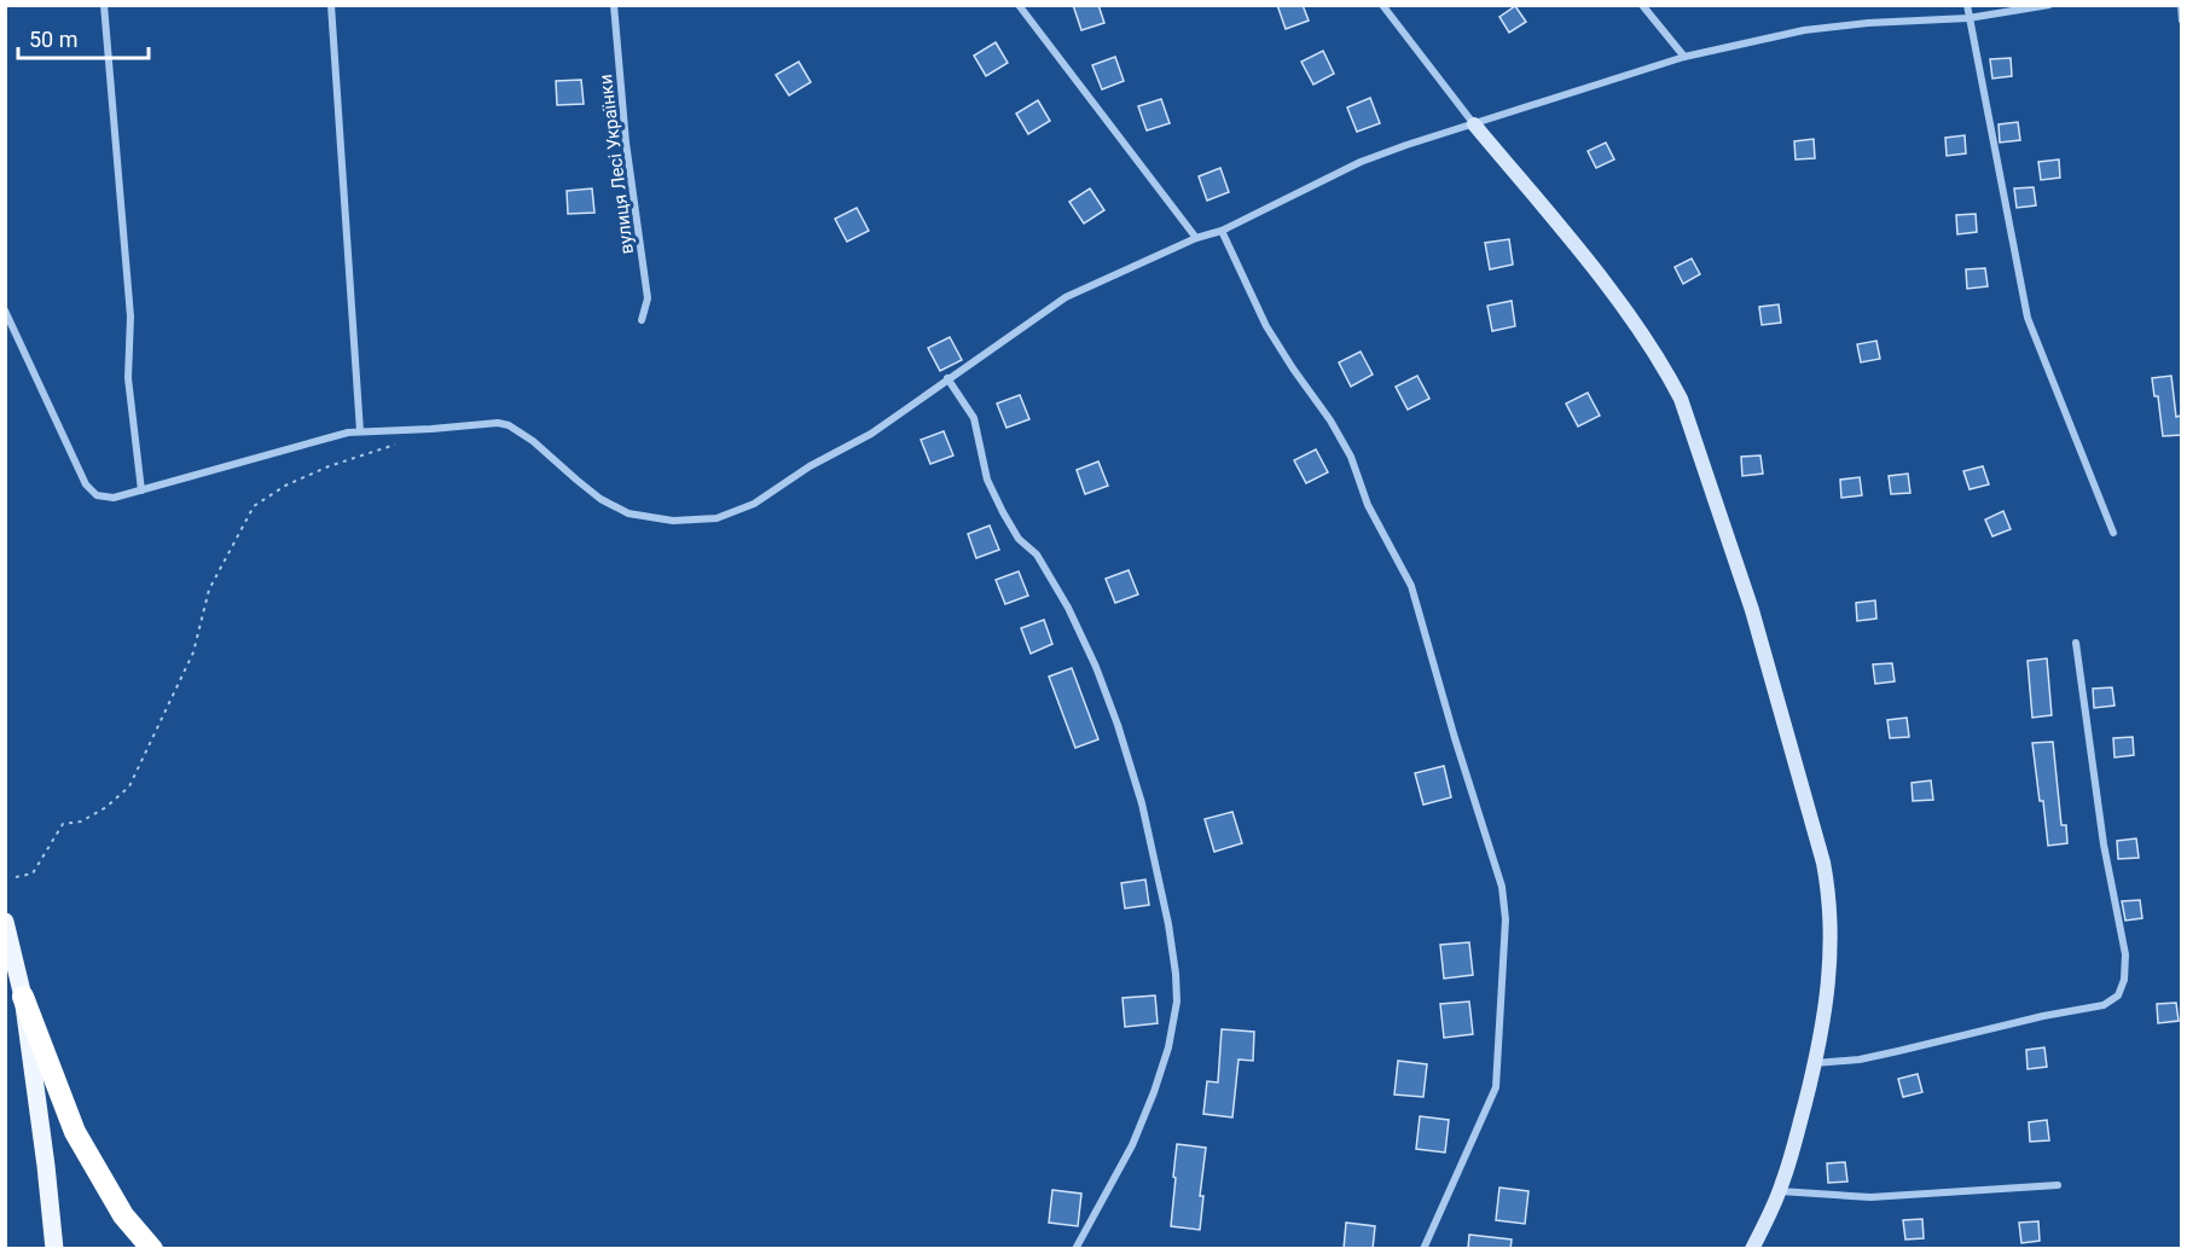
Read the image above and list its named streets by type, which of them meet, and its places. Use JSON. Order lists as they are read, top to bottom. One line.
{"streets":{"street":["вулиця Лесі Українки"]},"scale_bar":"50 m"}
